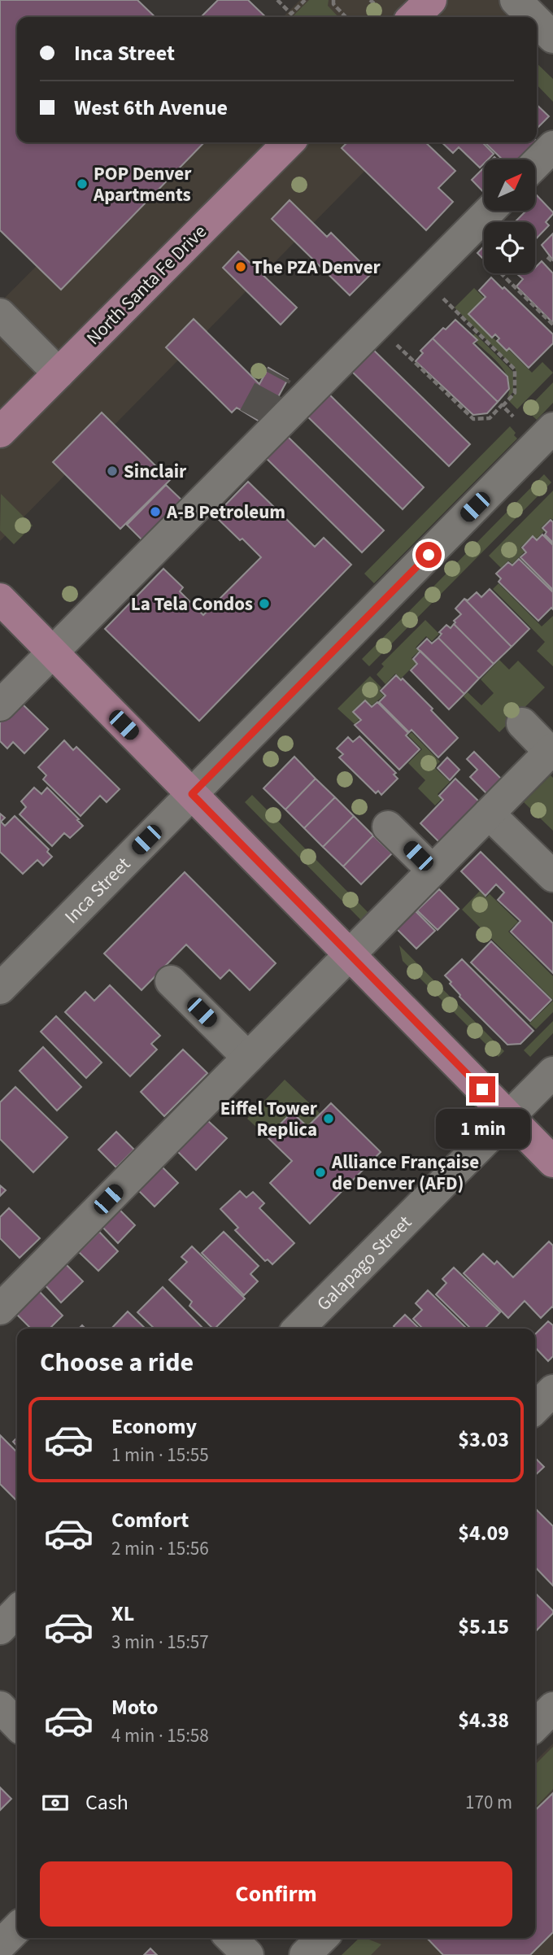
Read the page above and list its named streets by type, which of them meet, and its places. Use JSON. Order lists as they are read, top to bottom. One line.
{"streets":{"main road":["North Santa Fe Drive"],"street":["Inca Street","Galapago Street"]},"places":["POP Denver Apartments","The PZA Denver","Sinclair","A-B Petroleum","La Tela Condos","Eiffel Tower Replica","Alliance Française de Denver (AFD)"],"north":"top right","page":{"banner":["Inca Street","West 6th Avenue"],"bubble":"1 min","heading":"Choose a ride","list":[{"name":"Economy","note":"1 min · 15:55","value":"$3.03"},{"name":"Comfort","note":"2 min · 15:56","value":"$4.09"},{"name":"XL","note":"3 min · 15:57","value":"$5.15"},{"name":"Moto","note":"4 min · 15:58","value":"$4.38"}],"pay":["Cash","170 m"],"buttons":"Confirm"}}
